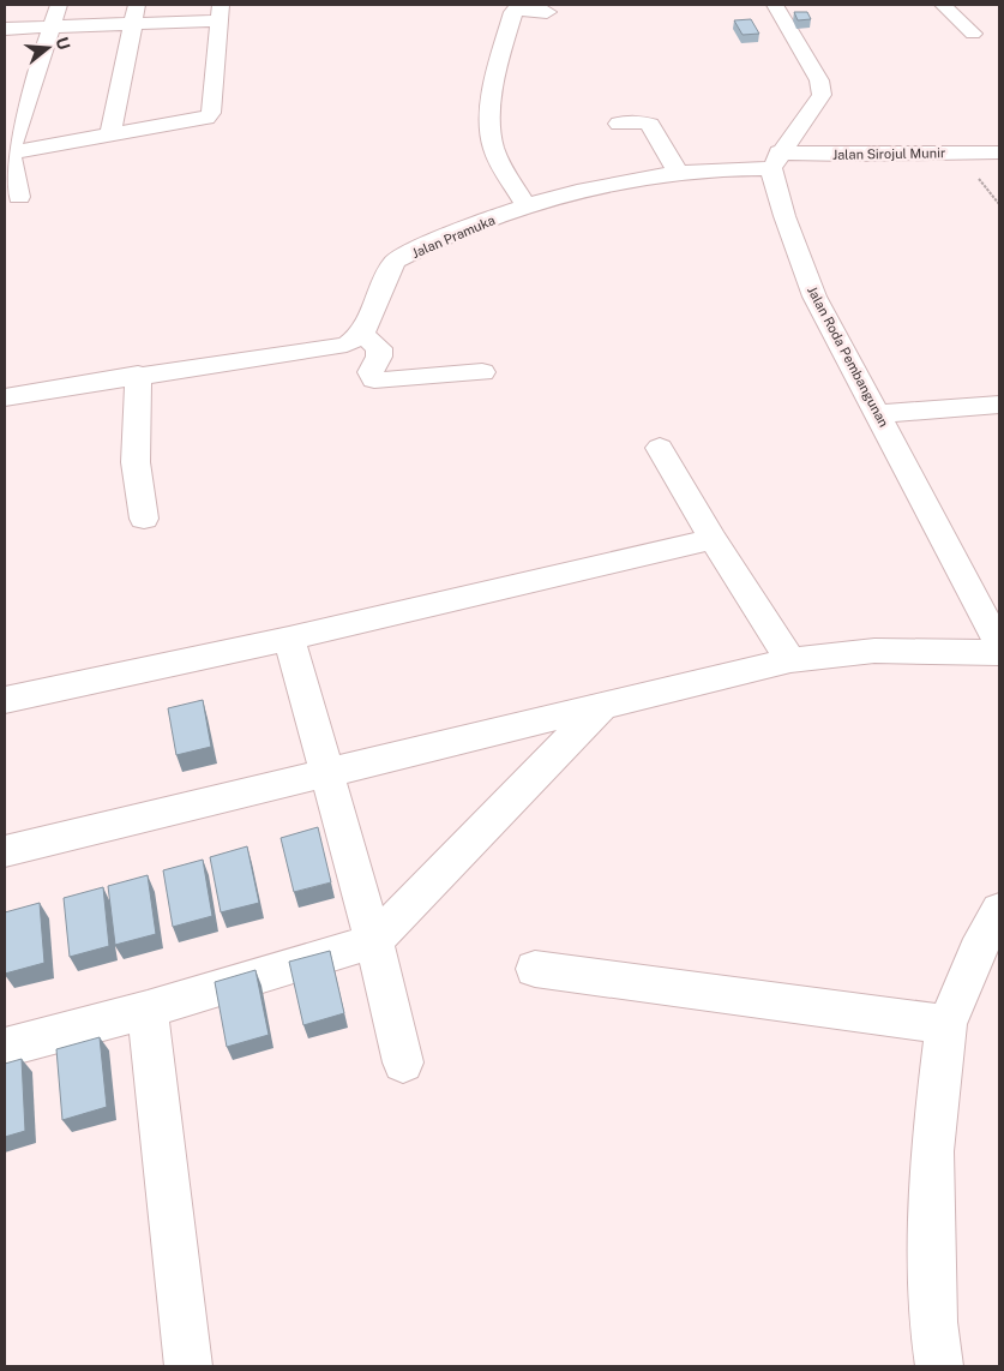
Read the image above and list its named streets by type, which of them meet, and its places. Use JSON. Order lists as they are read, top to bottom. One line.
{"streets":{"street":["Jalan Sirojul Munir","Jalan Pramuka","Jalan Roda Pembangunan"]},"crossings":[["Jalan Sirojul Munir","Jalan Pramuka"],["Jalan Sirojul Munir","Jalan Roda Pembangunan"],["Jalan Pramuka","Jalan Roda Pembangunan"]],"north":"right"}
